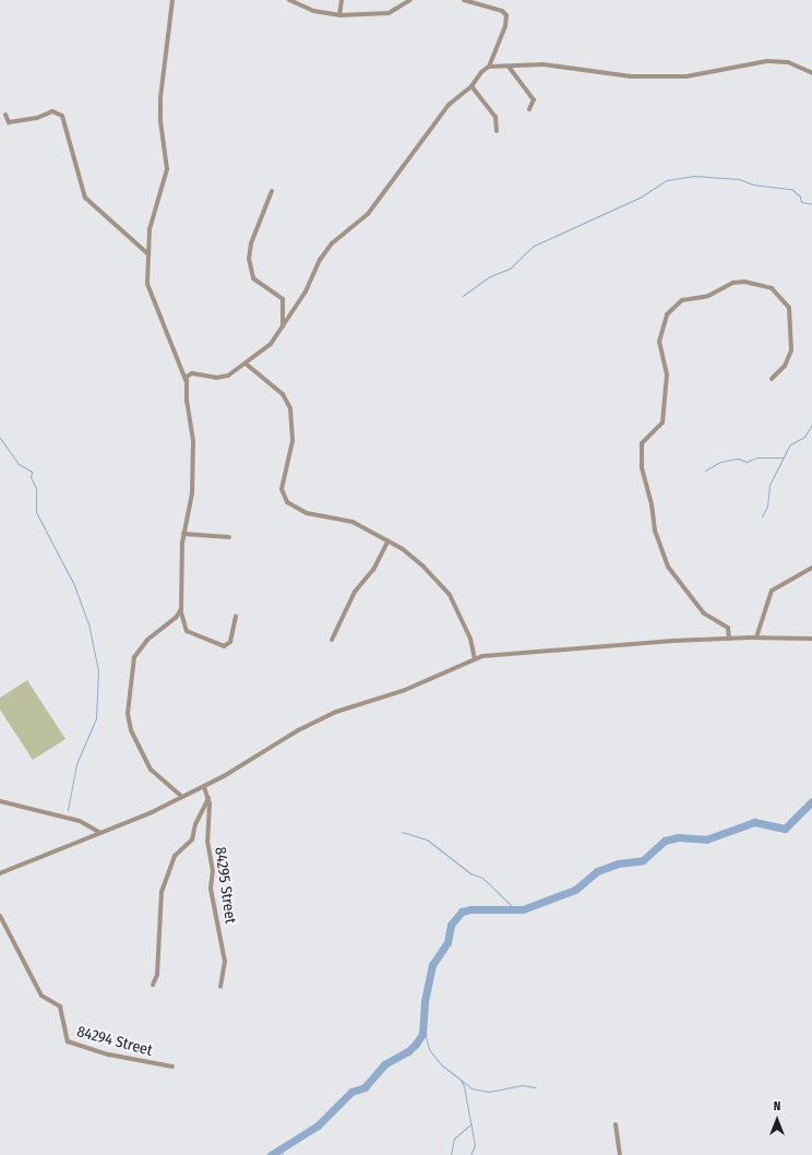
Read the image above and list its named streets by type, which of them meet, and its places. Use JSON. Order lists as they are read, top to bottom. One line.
{"streets":{"street":["84295 Street","84294 Street"]},"north":"top"}
